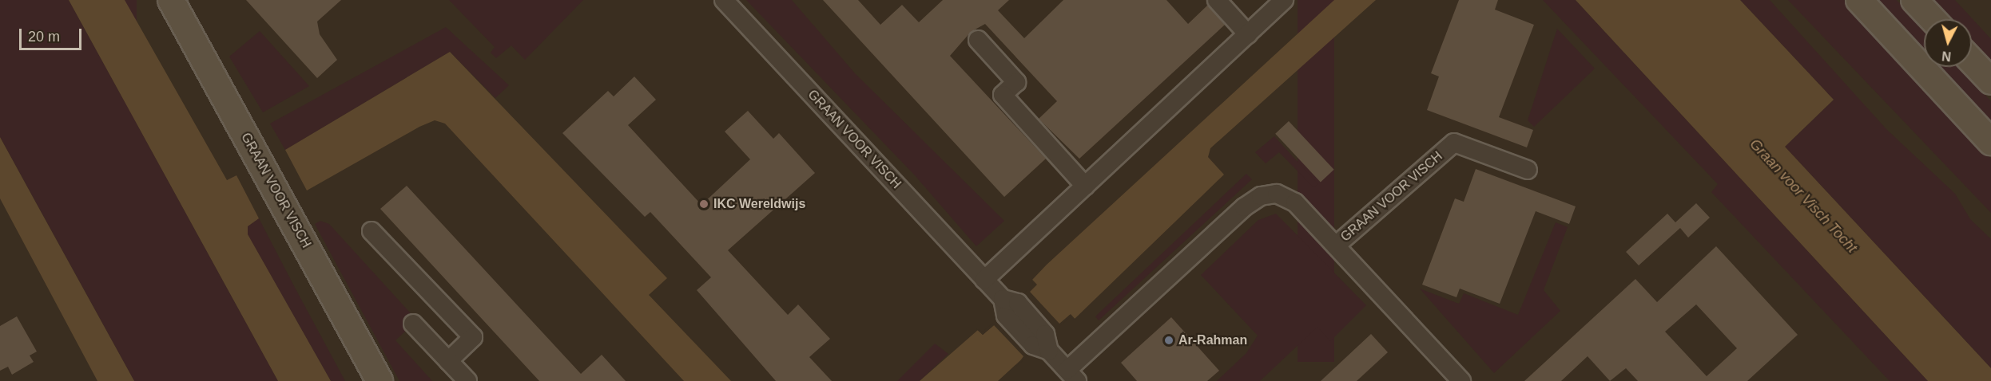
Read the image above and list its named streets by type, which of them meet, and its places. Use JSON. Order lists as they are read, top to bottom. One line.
{"streets":{"street":["GRAAN VOOR VISCH"]},"water":["Graan voor Visch Tocht"],"places":["IKC Wereldwijs","Ar-Rahman"],"scale_bar":"20 m","north":"bottom"}
